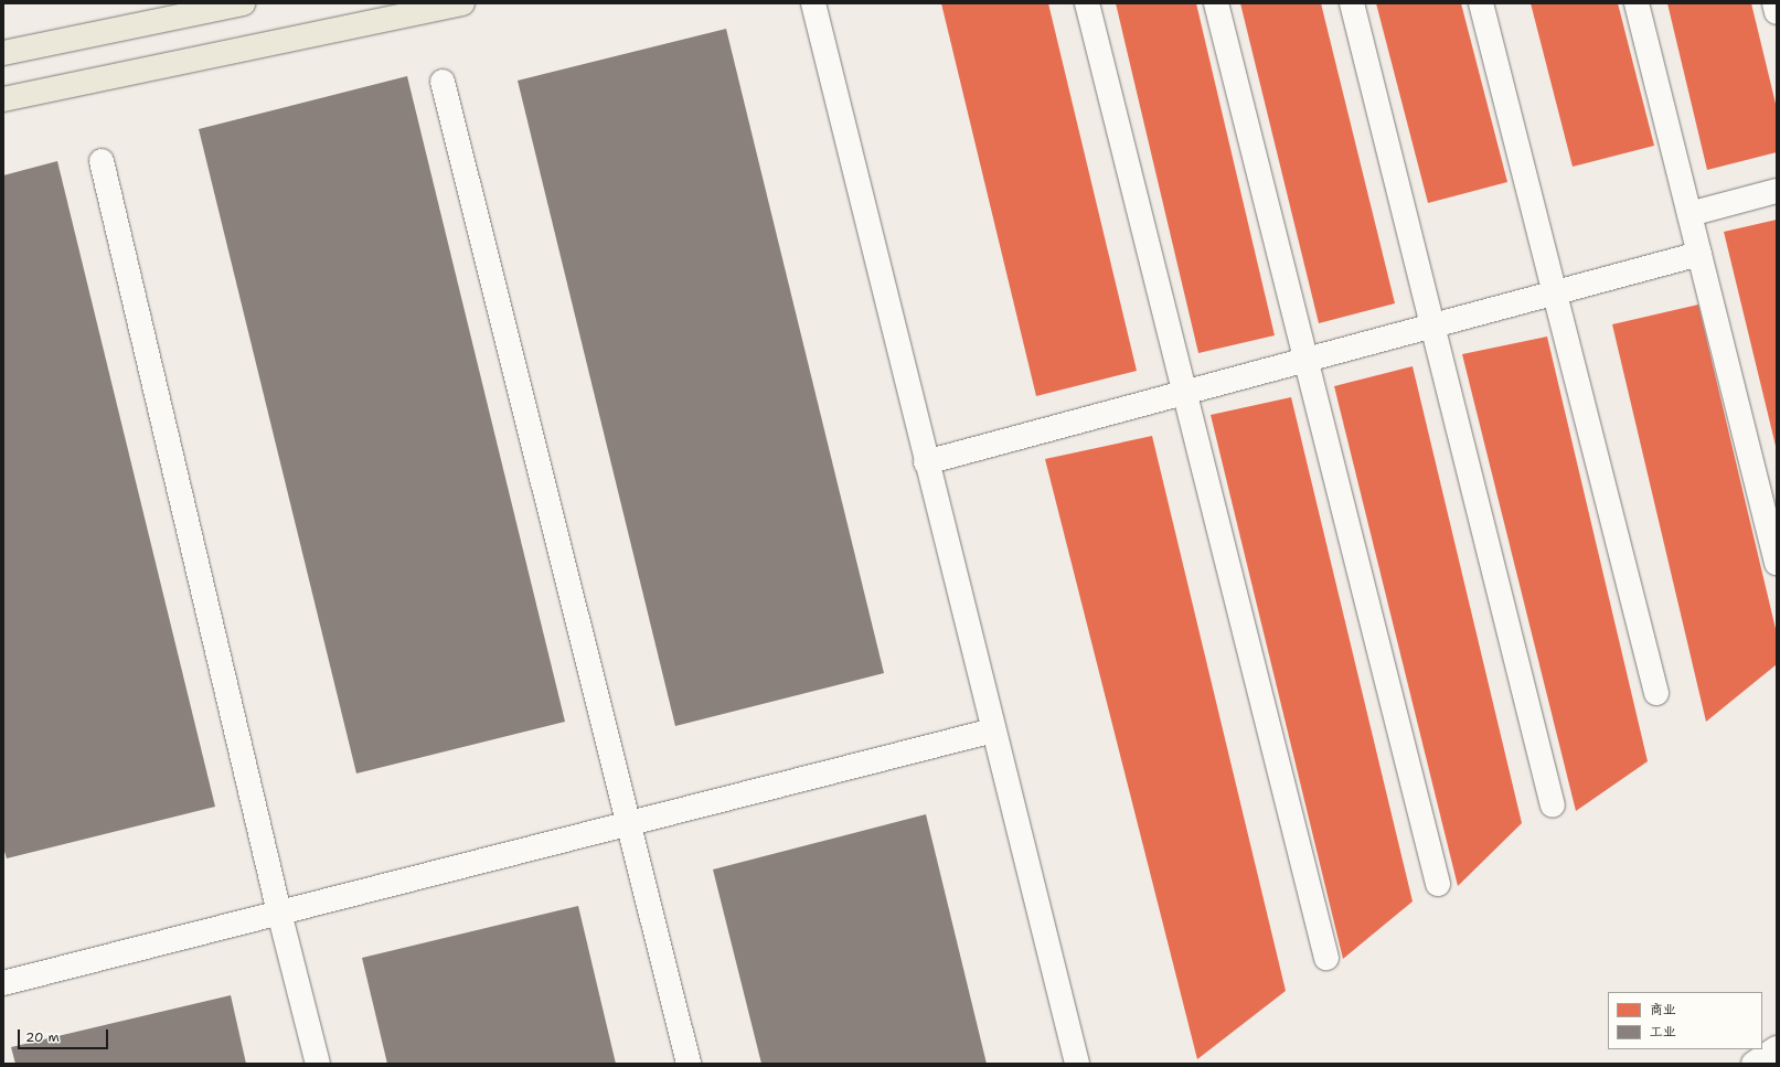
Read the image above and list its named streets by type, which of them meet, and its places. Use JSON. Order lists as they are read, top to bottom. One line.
{"legend":["商业","工业"],"scale_bar":"20 m"}
